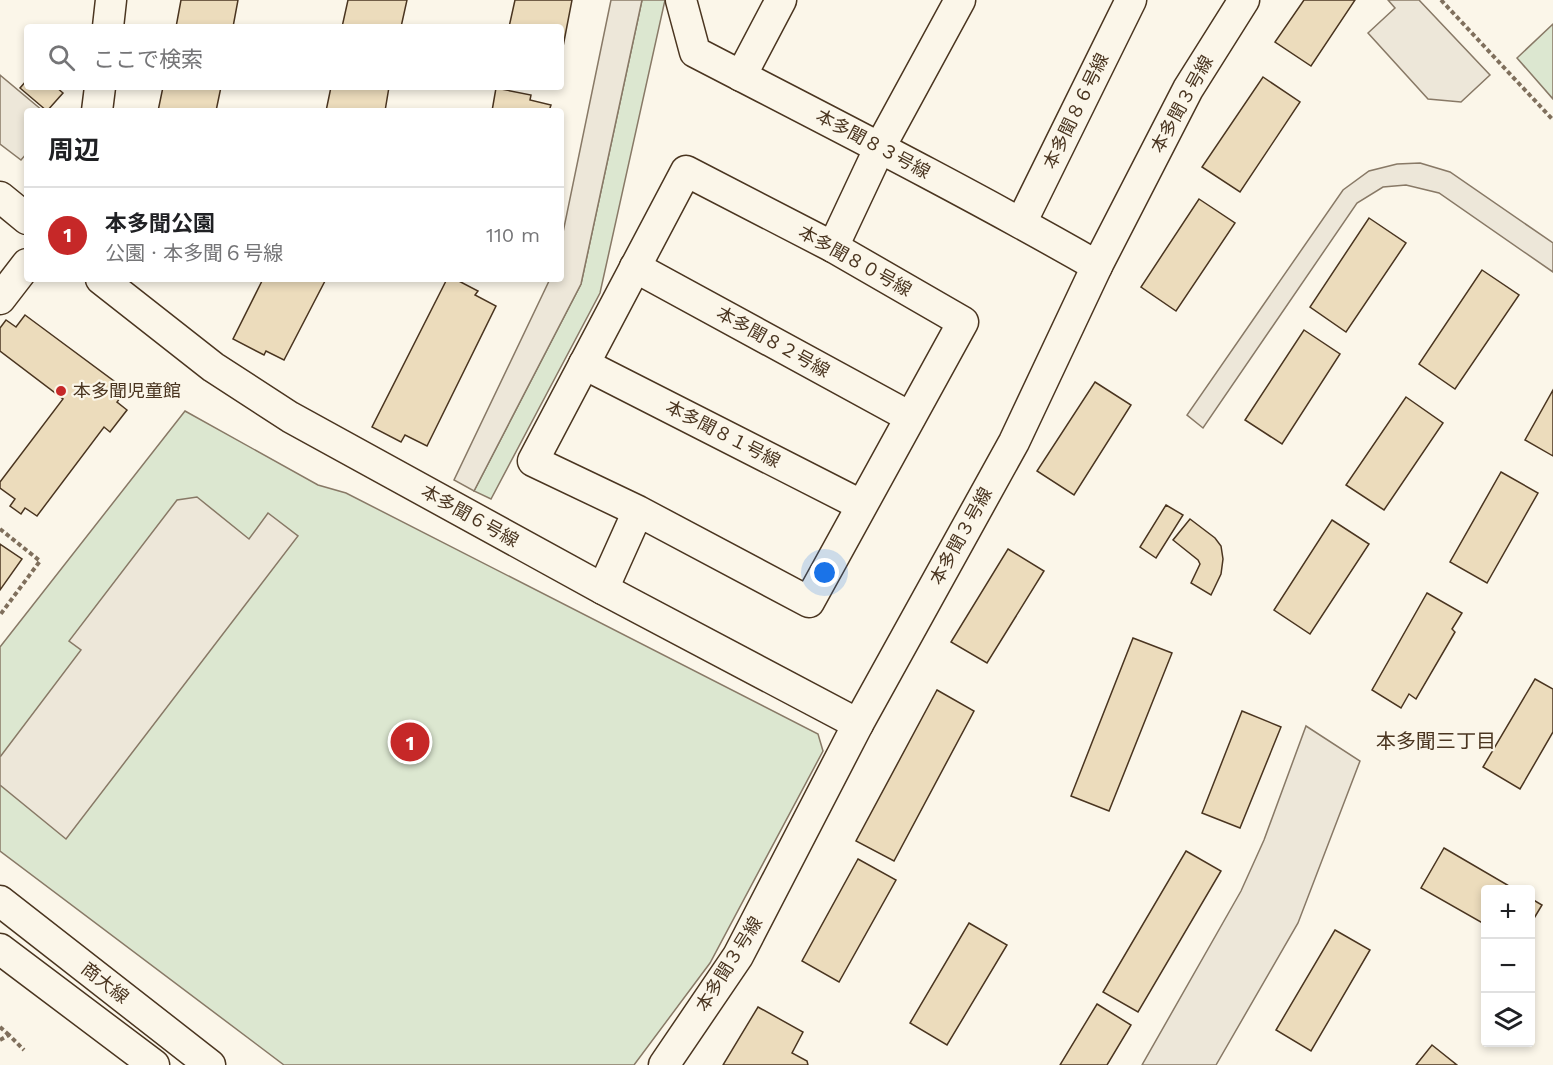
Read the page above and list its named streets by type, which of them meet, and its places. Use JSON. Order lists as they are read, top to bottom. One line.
{"streets":{"street":["本多聞３号線","本多聞８６号線","本多聞８３号線","本多聞８０号線","本多聞８２号線","本多聞８１号線","本多聞６号線","商大線"]},"crossings":[["本多聞３号線","本多聞８３号線"],["本多聞３号線","本多聞６号線"],["本多聞８６号線","本多聞８３号線"],["本多聞８０号線","本多聞８２号線"],["本多聞８０号線","本多聞８１号線"]],"districts":["本多聞三丁目"],"places":["本多聞児童館"],"page":{"search":"ここで検索","heading":"周辺","list":[{"mark":"1","name":"本多聞公園","note":"公園 · 本多聞６号線","value":"110 m"}],"pins":"1","map_buttons":["+","−"]}}
